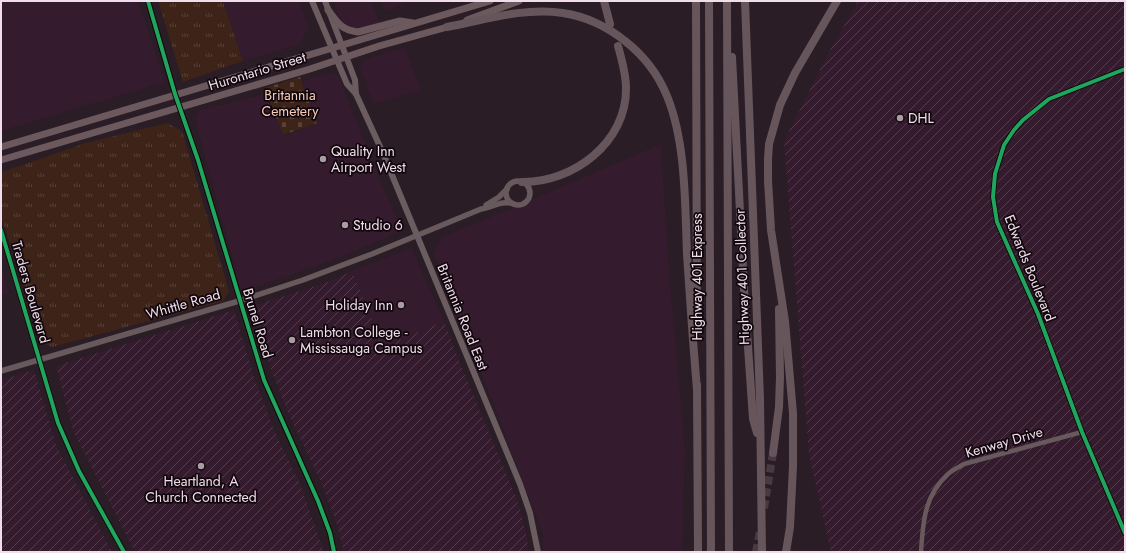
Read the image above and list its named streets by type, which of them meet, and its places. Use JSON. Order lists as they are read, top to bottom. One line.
{"streets":{"highway":["Highway 401 Express","Highway 401 Collector"],"main road":["Hurontario Street","Britannia Road East"],"street":["Edwards Boulevard","Traders Boulevard","Whittle Road","Brunel Road","Kenway Drive"]},"crossings":[["Hurontario Street","Britannia Road East"],["Hurontario Street","Brunel Road"],["Edwards Boulevard","Kenway Drive"],["Traders Boulevard","Whittle Road"],["Whittle Road","Britannia Road East"],["Whittle Road","Brunel Road"]],"parks":["Britannia Cemetery"],"places":["DHL","Quality Inn Airport West","Studio 6","Holiday Inn","Lambton College - Mississauga Campus","Heartland, A Church Connected"]}
